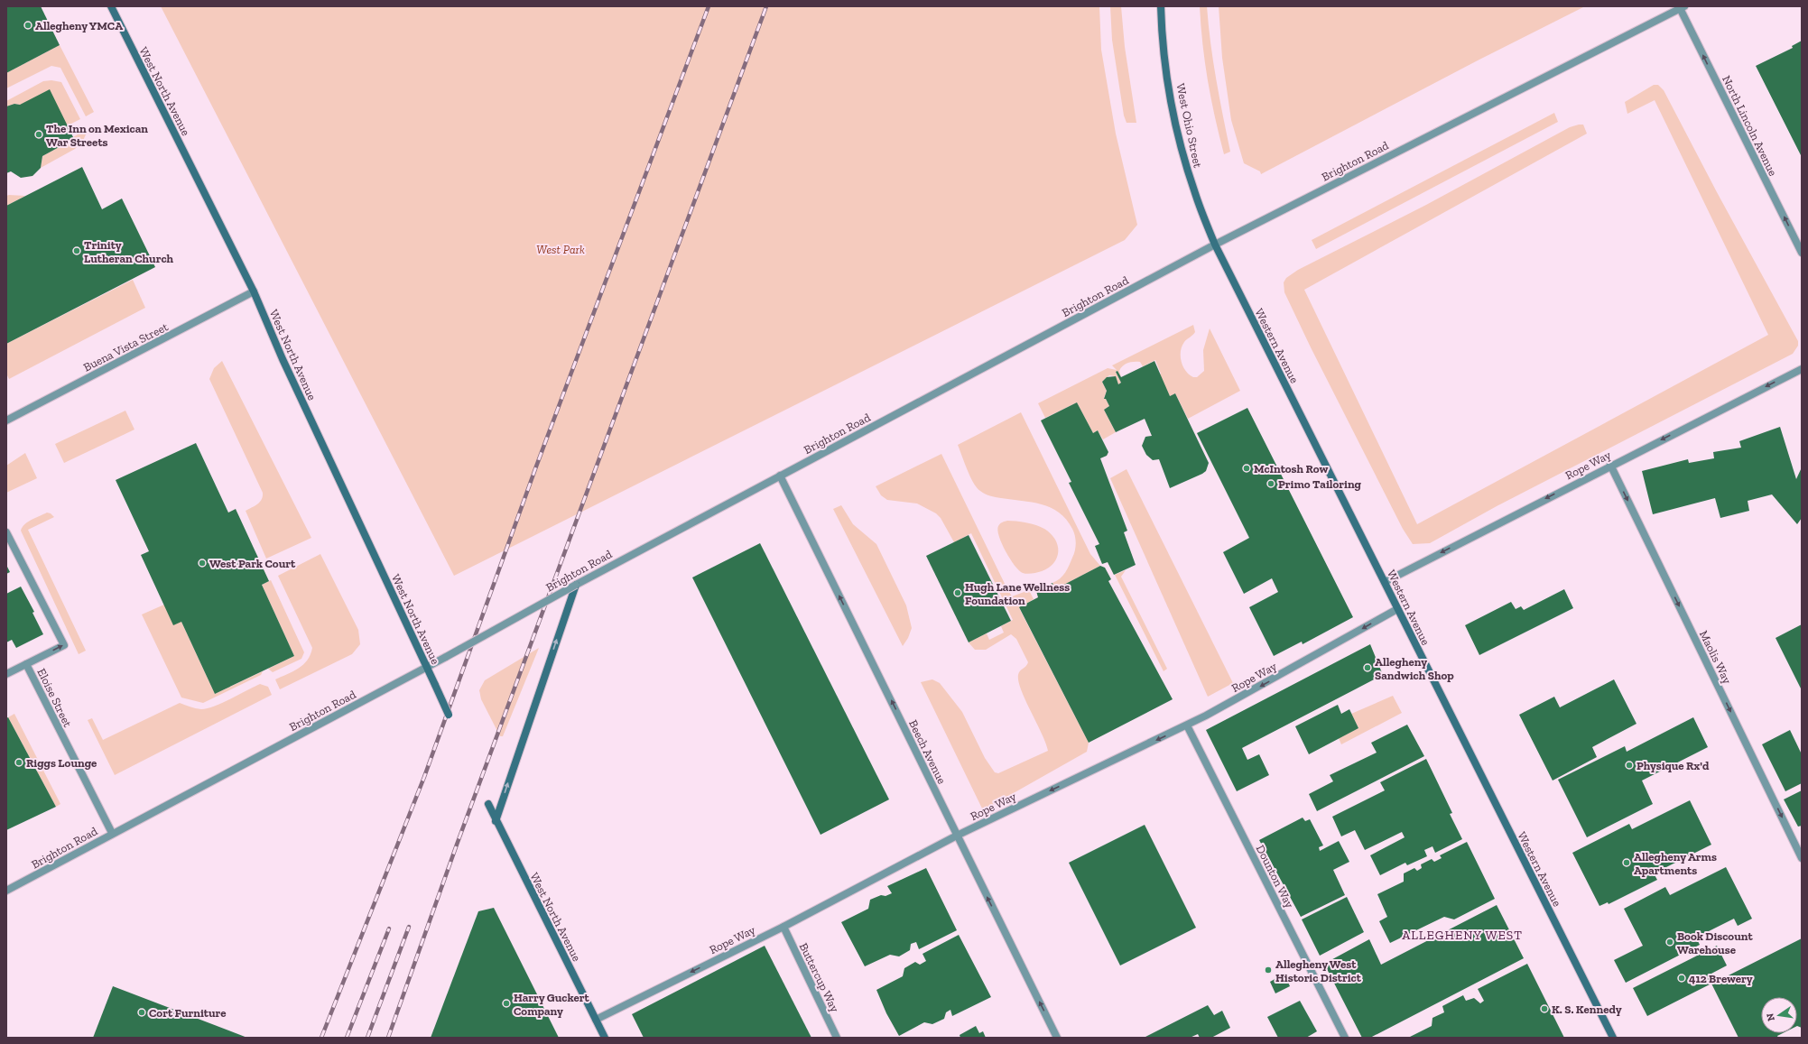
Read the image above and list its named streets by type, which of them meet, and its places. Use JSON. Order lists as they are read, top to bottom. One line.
{"streets":{"main road":["West North Avenue","West Ohio Street","Western Avenue"],"street":["North Lincoln Avenue","Brighton Road","Buena Vista Street","Rope Way","Maolis Way","Eloise Street","Beech Avenue","Dounton Way","Buttercup Way"]},"crossings":[["West North Avenue","Brighton Road"],["West North Avenue","Buena Vista Street"],["West North Avenue","Rope Way"],["West Ohio Street","Brighton Road"],["West Ohio Street","Western Avenue"],["North Lincoln Avenue","Brighton Road"],["Brighton Road","Western Avenue"],["Brighton Road","Eloise Street"],["Brighton Road","Beech Avenue"],["Western Avenue","Rope Way"],["Rope Way","Maolis Way"],["Rope Way","Beech Avenue"],["Rope Way","Dounton Way"],["Rope Way","Buttercup Way"]],"one_way":["North Lincoln Avenue","Rope Way","Maolis Way","Beech Avenue"],"districts":["ALLEGHENY WEST"],"parks":["West Park"],"places":["Allegheny YMCA","The Inn on Mexican War Streets","Trinity Lutheran Church","McIntosh Row","Primo Tailoring","West Park Court","Hugh Lane Wellness Foundation","Allegheny Sandwich Shop","Riggs Lounge","Physique Rx'd","Allegheny Arms Apartments","Book Discount Warehouse","Allegheny West Historic District","412 Brewery","Harry Guckert Company","K. S. Kennedy","Cort Furniture"],"north":"left"}
